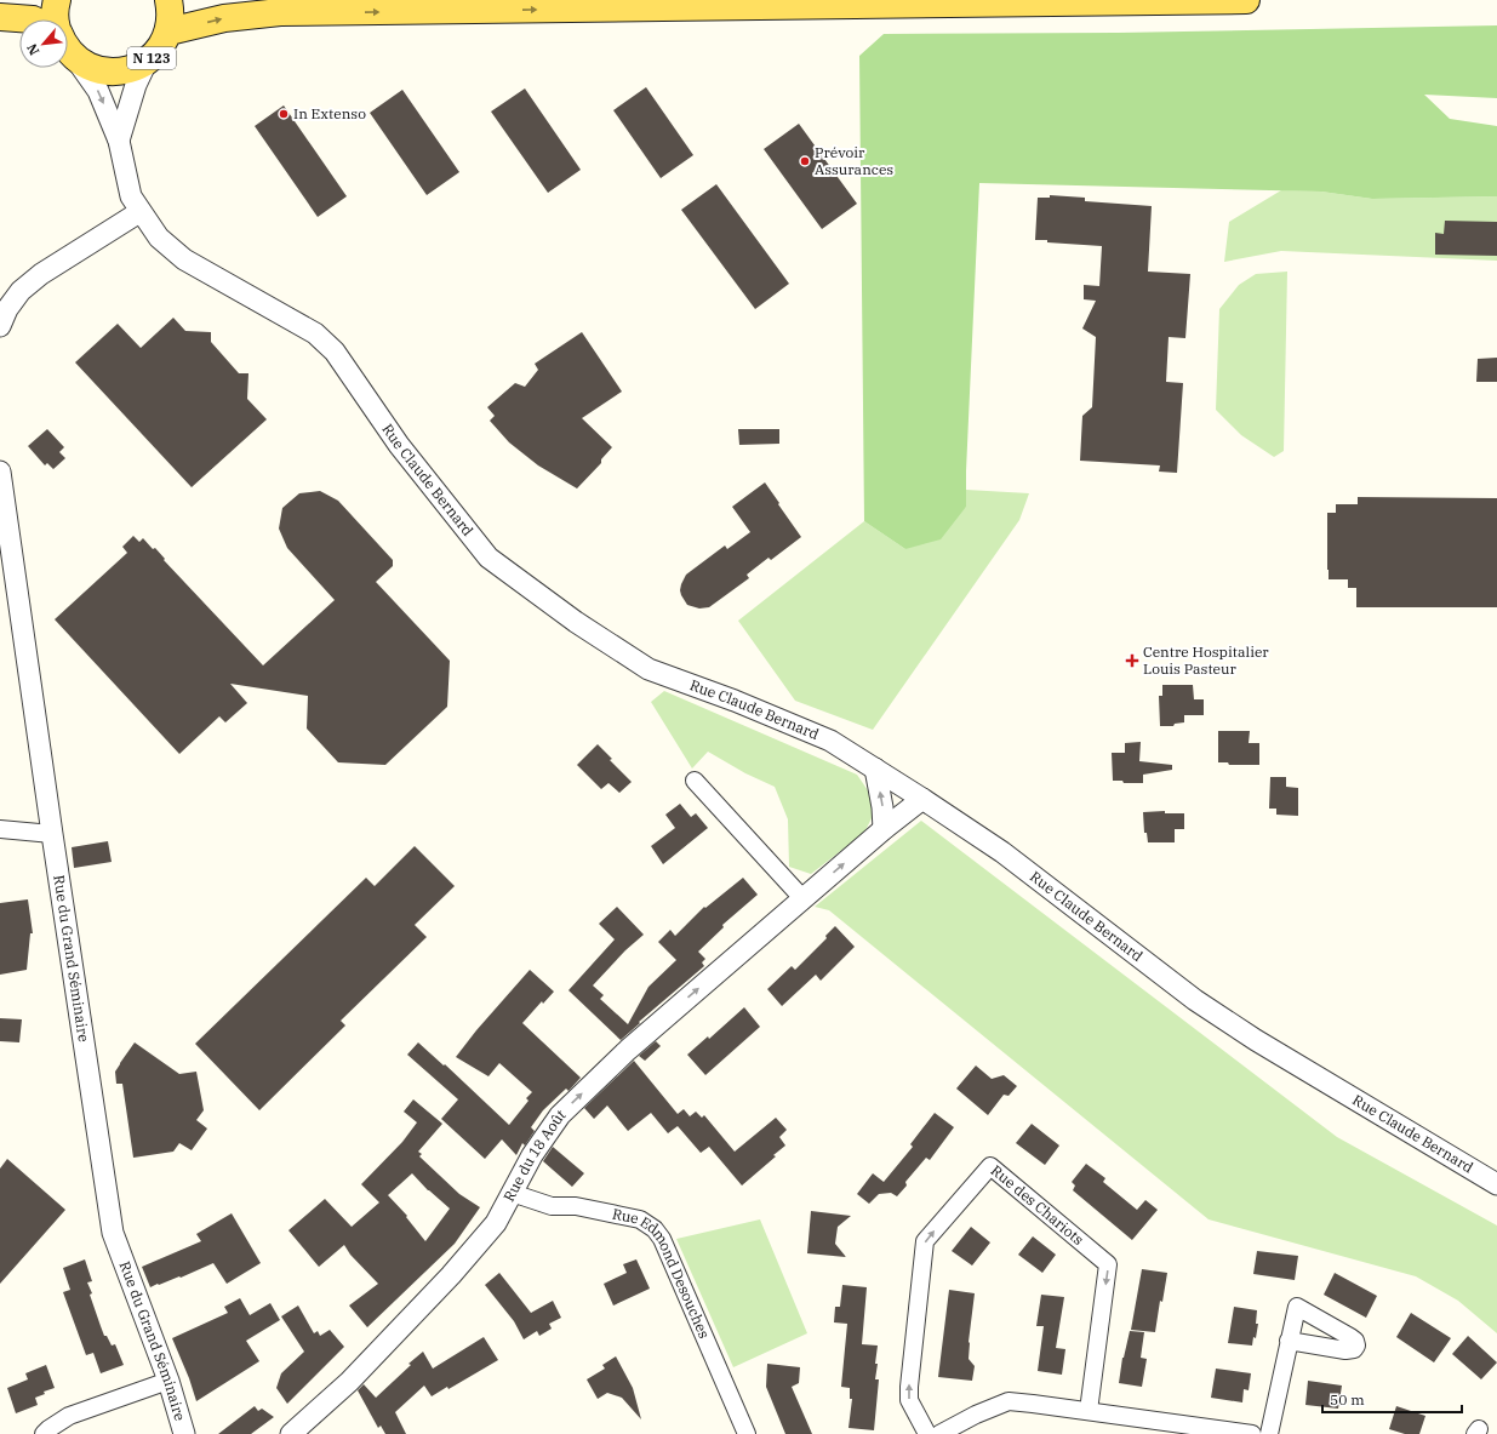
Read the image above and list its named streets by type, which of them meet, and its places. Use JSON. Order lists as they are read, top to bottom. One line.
{"streets":{"main road":["N 123"],"street":["Rue Claude Bernard","Rue du Grand Séminaire","Rue du 18 Août","Rue des Chariots","Rue Edmond Desouches"]},"crossings":[["N 123","Rue Claude Bernard"],["Rue Claude Bernard","Rue du 18 Août"],["Rue du 18 Août","Rue Edmond Desouches"]],"one_way":["Rue du 18 Août"],"places":{"other":["In Extenso","Prévoir Assurances"],"health":["Centre Hospitalier Louis Pasteur"]},"scale_bar":"50 m","north":"bottom left"}
